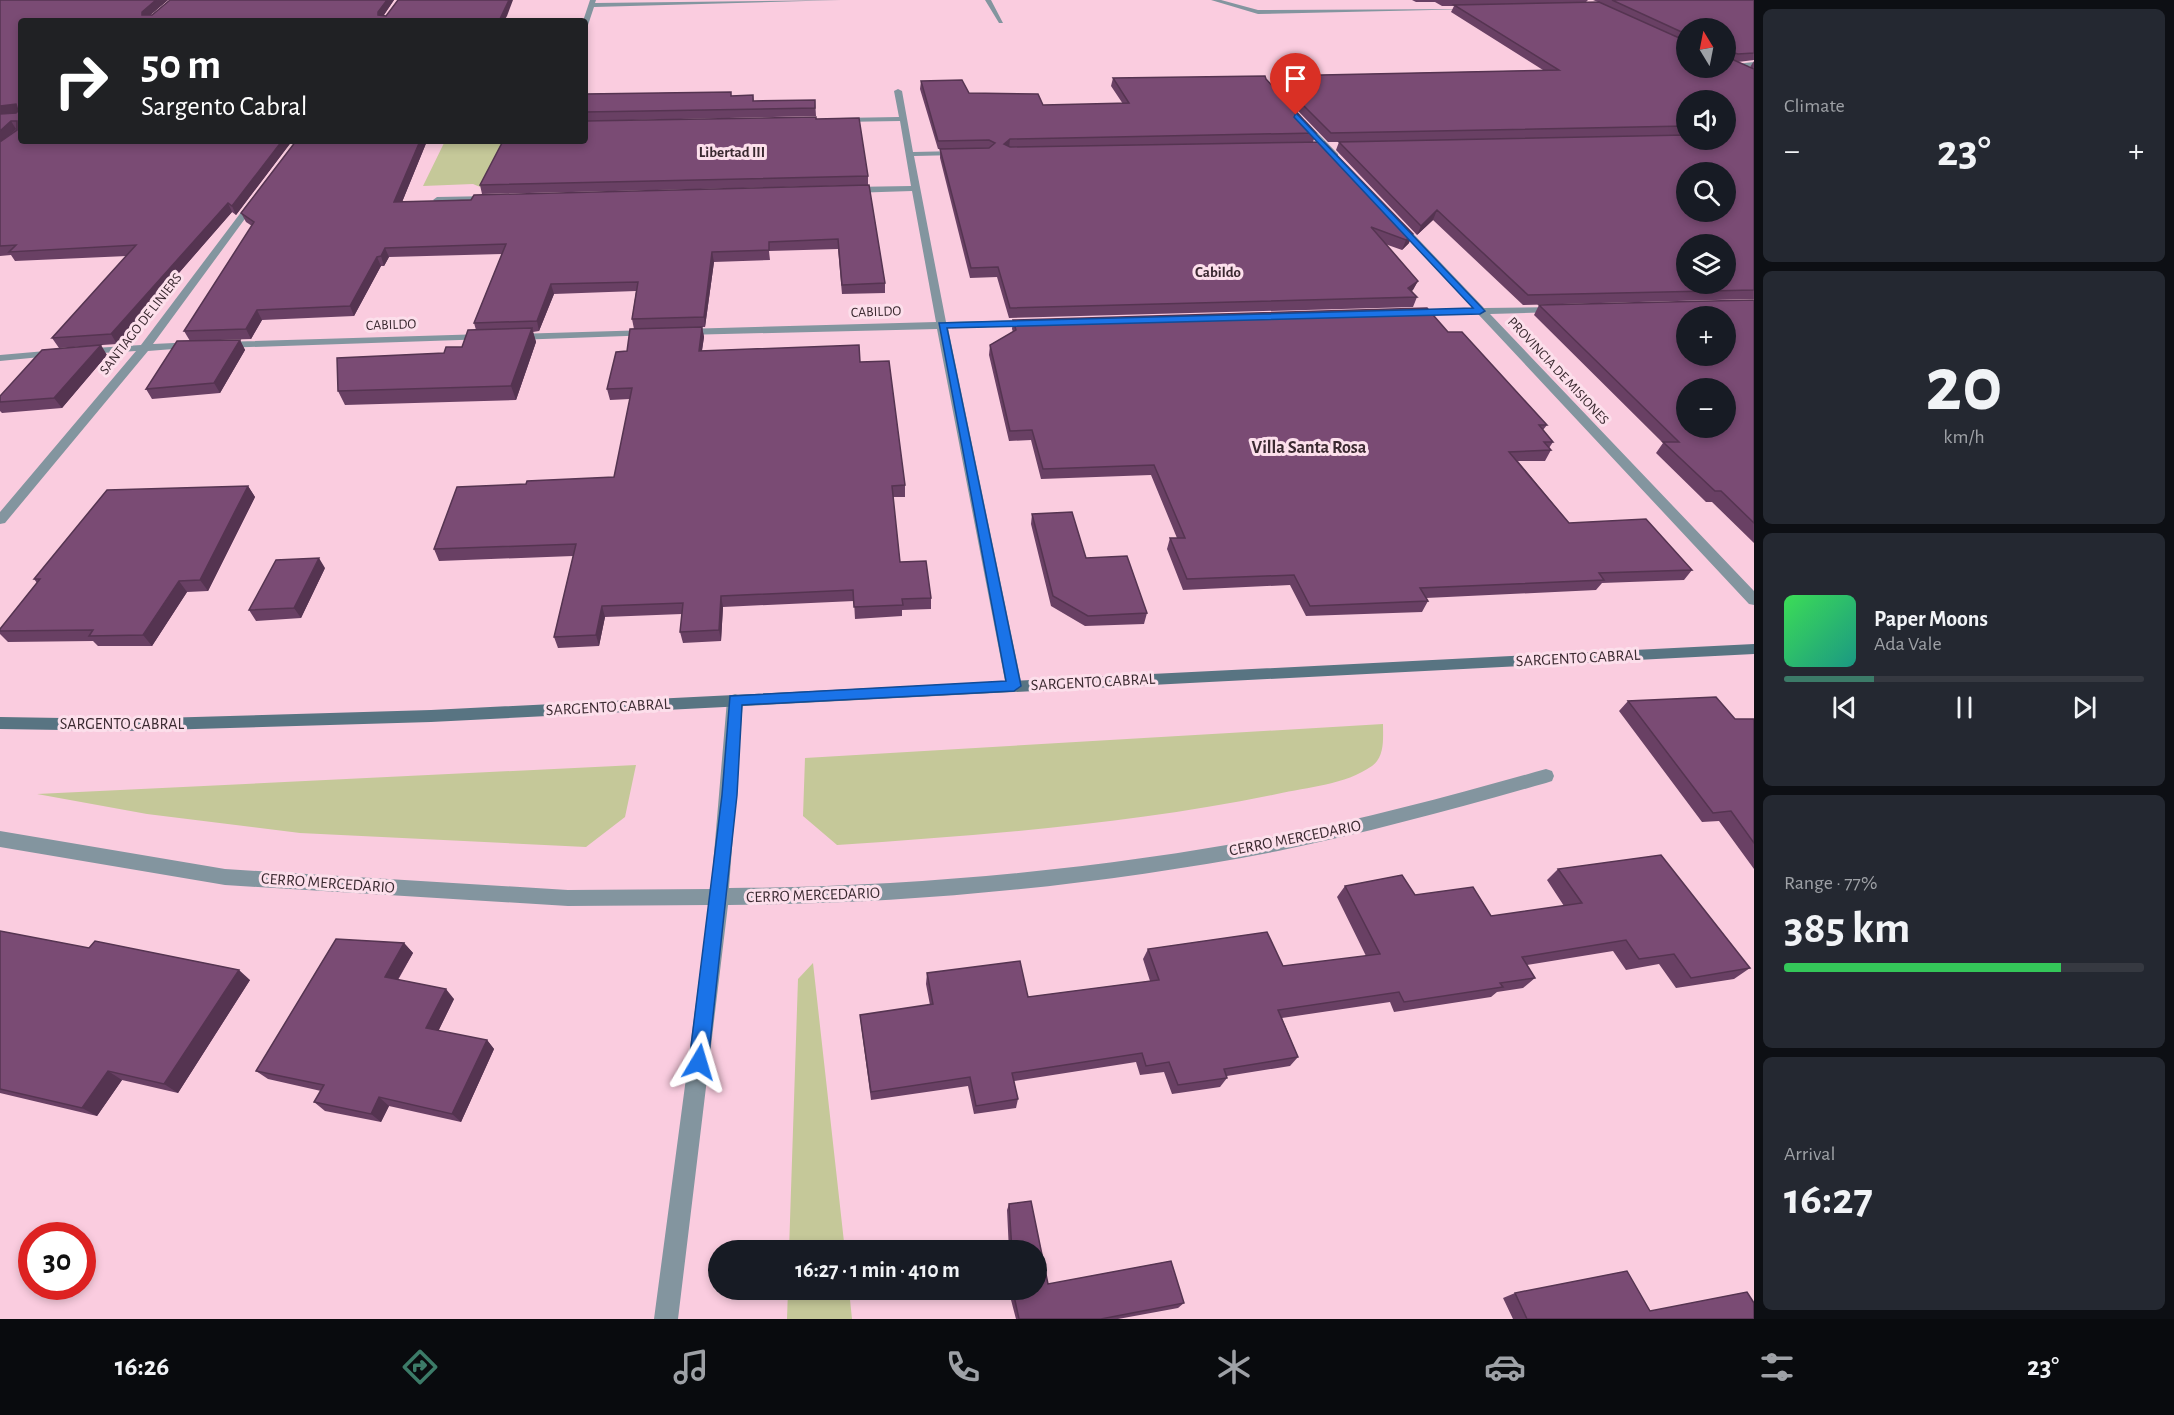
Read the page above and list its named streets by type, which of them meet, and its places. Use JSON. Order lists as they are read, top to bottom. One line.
{"streets":{"main road":["SARGENTO CABRAL"],"street":["CABILDO","SANTIAGO DE LINIERS","PROVINCIA DE MISIONES","CERRO MERCEDARIO"]},"crossings":[["CABILDO","SANTIAGO DE LINIERS"]],"districts":["Libertad III","Cabildo","Villa Santa Rosa"],"north":"top","page":{"tile":["Climate",["20","km/h"],["Range · 77%","385 km"],["Arrival","16:27"]],"map_buttons":["+","−"],"turn":["50 m","Sargento Cabral"],"heat":["−","23°","+"],"song":["Paper Moons","Ada Vale"],"limit":"30","trip":"16:27 · 1 min · 410 m","tabs":["16:26","23°"]}}
